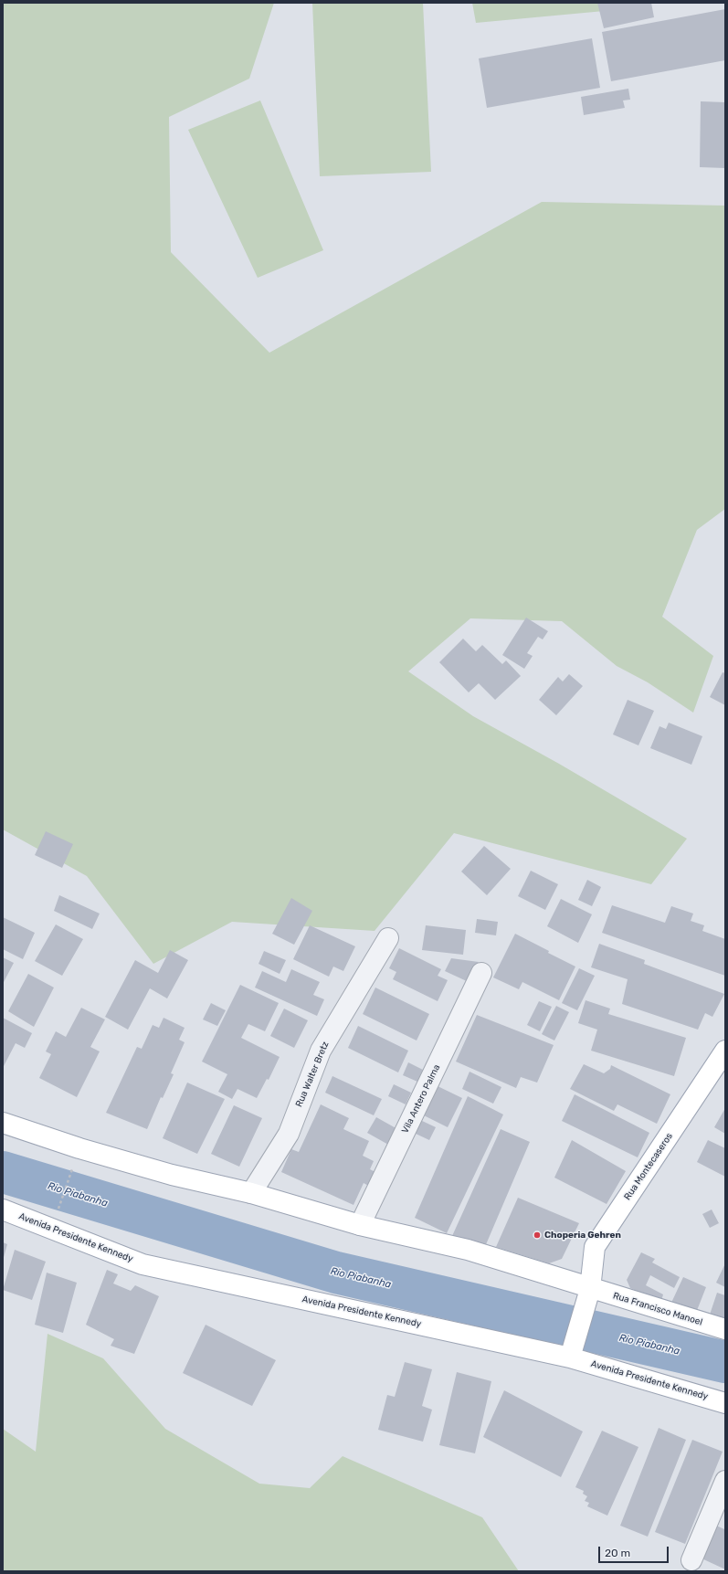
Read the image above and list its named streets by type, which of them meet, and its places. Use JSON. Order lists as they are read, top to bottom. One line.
{"streets":{"main road":["Rua Montecaseros","Avenida Presidente Kennedy","Rua Francisco Manoel"],"street":["Rua Walter Bretz","Vila Antero Palma"]},"crossings":[["Rua Montecaseros","Avenida Presidente Kennedy"],["Rua Montecaseros","Rua Francisco Manoel"]],"water":["Rio Piabanha"],"places":["Choperia Gehren"],"scale_bar":"20 m"}
